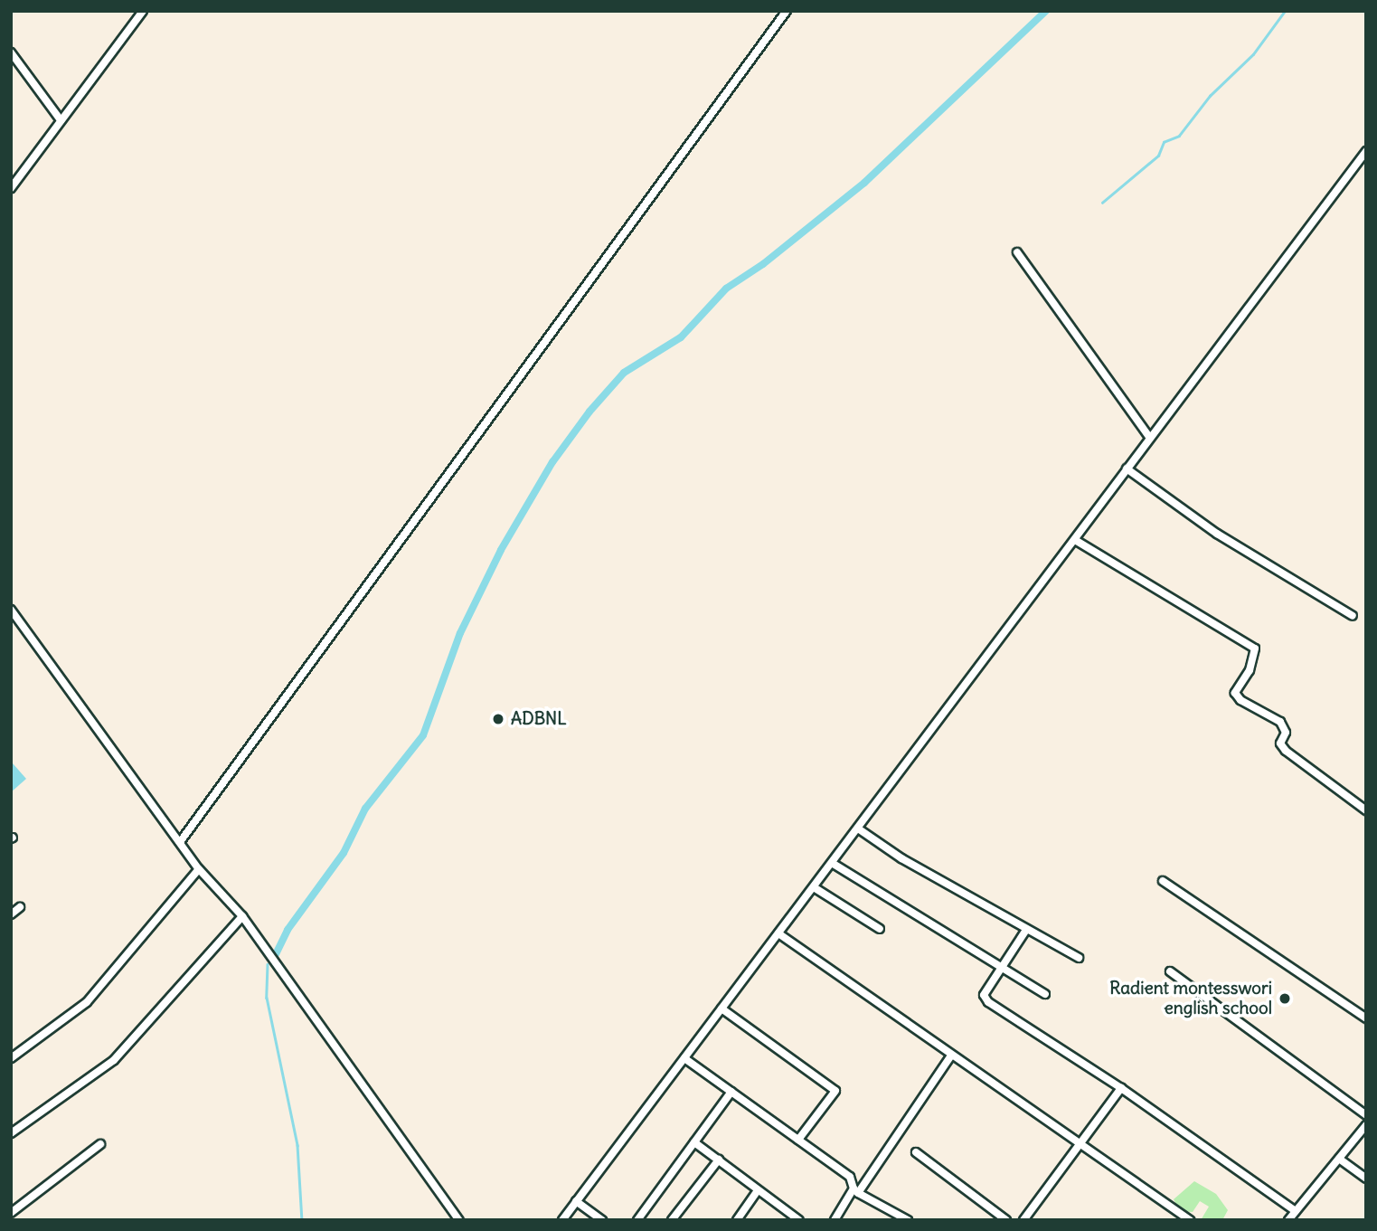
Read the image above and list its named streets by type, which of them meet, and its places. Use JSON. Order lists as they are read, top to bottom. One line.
{"places":["ADBNL","Radient montesswori english school"]}
